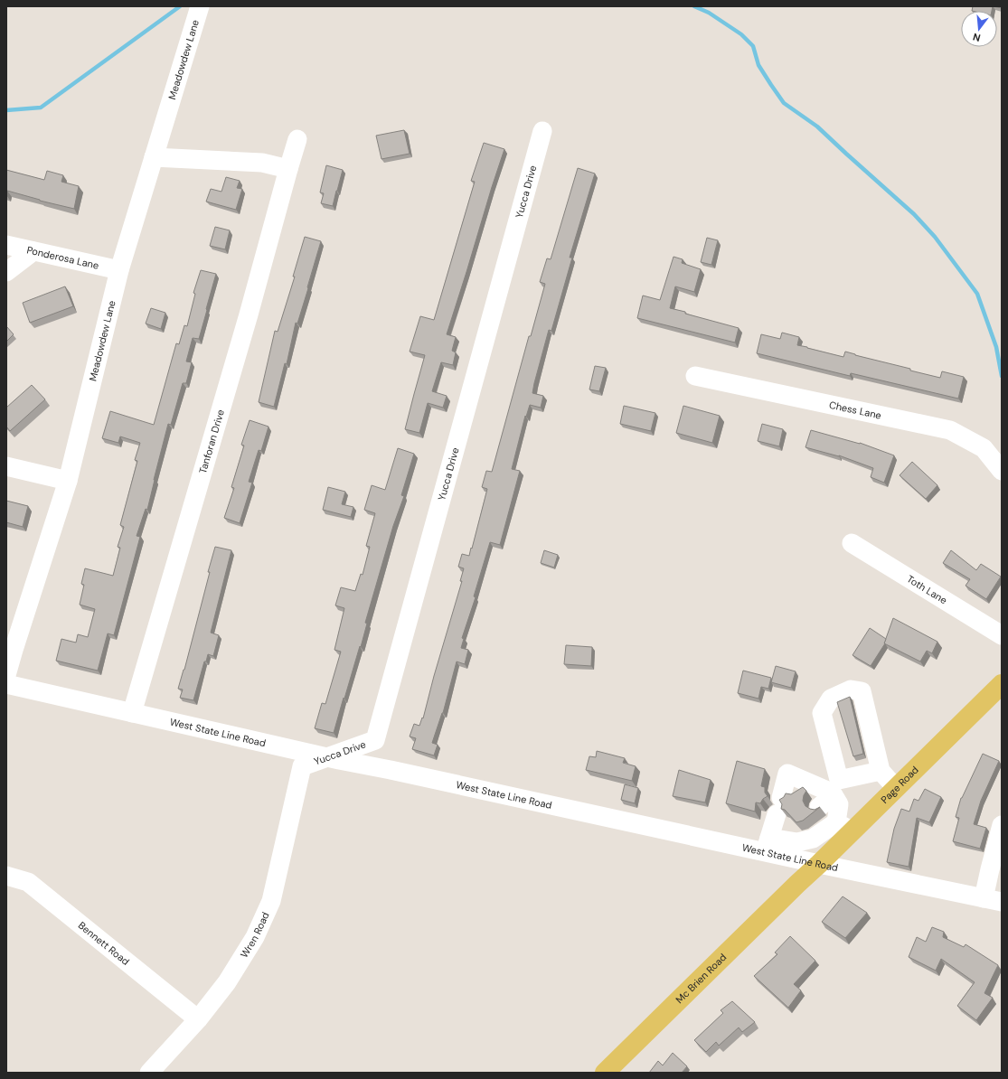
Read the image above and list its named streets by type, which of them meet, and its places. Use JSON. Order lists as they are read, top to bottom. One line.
{"streets":{"main road":["Page Road","Mc Brien Road"],"street":["Meadowdew Lane","Yucca Drive","Ponderosa Lane","Chess Lane","Tanforan Drive","Toth Lane","West State Line Road","Wren Road","Bennett Road"]},"crossings":[["Meadowdew Lane","Ponderosa Lane"],["Yucca Drive","West State Line Road"],["Yucca Drive","Wren Road"],["Tanforan Drive","West State Line Road"],["West State Line Road","Page Road"],["Page Road","Mc Brien Road"],["Wren Road","Bennett Road"]],"north":"bottom"}
